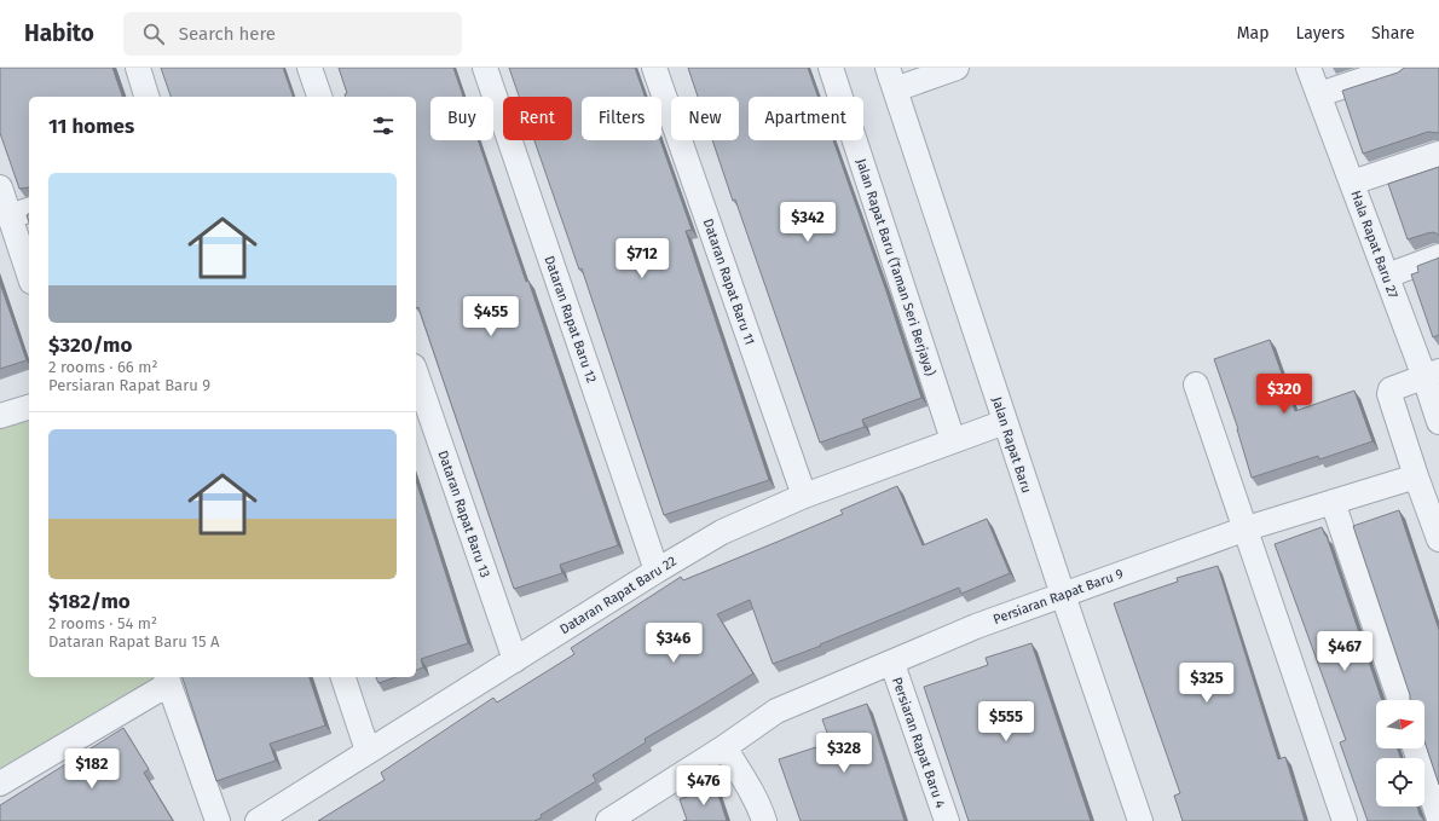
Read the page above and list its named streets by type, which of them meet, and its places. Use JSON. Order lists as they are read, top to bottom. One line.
{"streets":{"street":["Hala Rapat Baru 27","Jalan Rapat Baru (Taman Seri Berjaya)","Dataran Rapat Baru 11","Dataran Rapat Baru 12","Jalan Rapat Baru","Dataran Rapat Baru 13","Dataran Rapat Baru 22","Persiaran Rapat Baru 9","Persiaran Rapat Baru 4"]},"crossings":[["Jalan Rapat Baru (Taman Seri Berjaya)","Dataran Rapat Baru 22"],["Dataran Rapat Baru 11","Dataran Rapat Baru 22"],["Dataran Rapat Baru 12","Dataran Rapat Baru 22"],["Jalan Rapat Baru","Dataran Rapat Baru 22"],["Jalan Rapat Baru","Persiaran Rapat Baru 9"],["Dataran Rapat Baru 13","Dataran Rapat Baru 22"],["Persiaran Rapat Baru 9","Persiaran Rapat Baru 4"]],"north":"right","page":{"header":"Habito","search":"Search here","nav":["Map","Layers","Share"],"chip":["Buy","Rent","Filters","New","Apartment"],"heading":"11 homes","list":[{"name":"$320/mo","note":"2 rooms · 66 m² · Persiaran Rapat Baru 9"},{"name":"$182/mo","note":"2 rooms · 54 m² · Dataran Rapat Baru 15 A"}],"price":["$342","$712","$455","$320","$346","$467","$325","$555","$328","$182","$476"]}}
